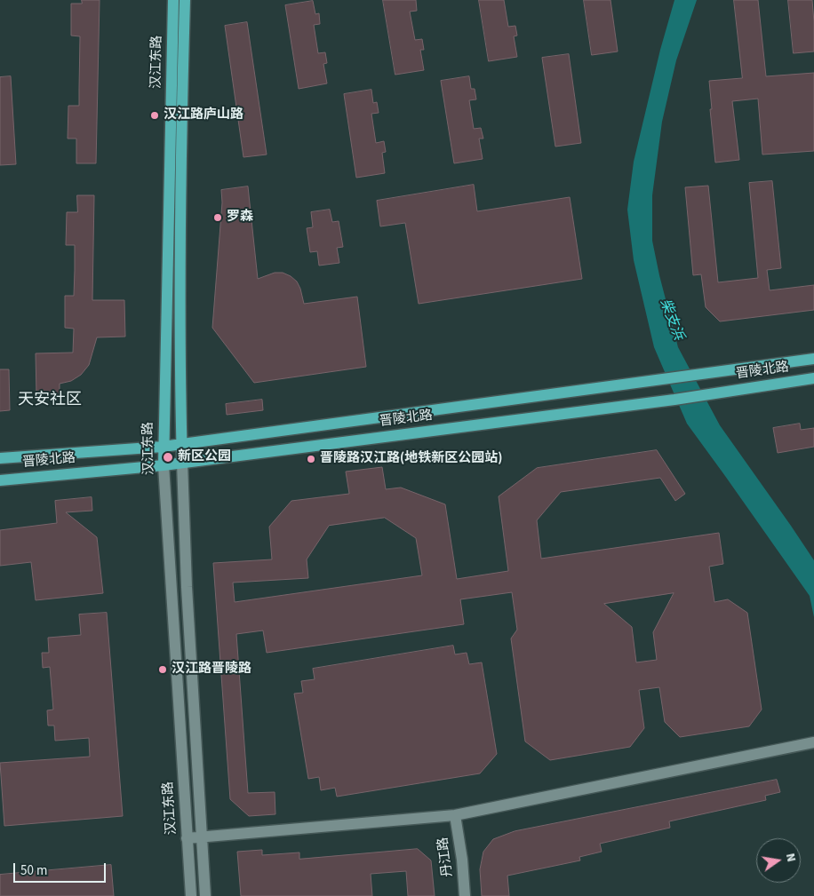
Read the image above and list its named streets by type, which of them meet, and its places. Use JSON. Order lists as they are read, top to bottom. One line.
{"streets":{"main road":["汉江东路","晋陵北路"],"street":["丹江路"]},"crossings":[["汉江东路","晋陵北路"]],"districts":["天安社区"],"water":["柴支浜"],"places":["汉江路庐山路","罗森","新区公园","晋陵路汉江路(地铁新区公园站)","汉江路晋陵路"],"scale_bar":"50 m","north":"right"}
